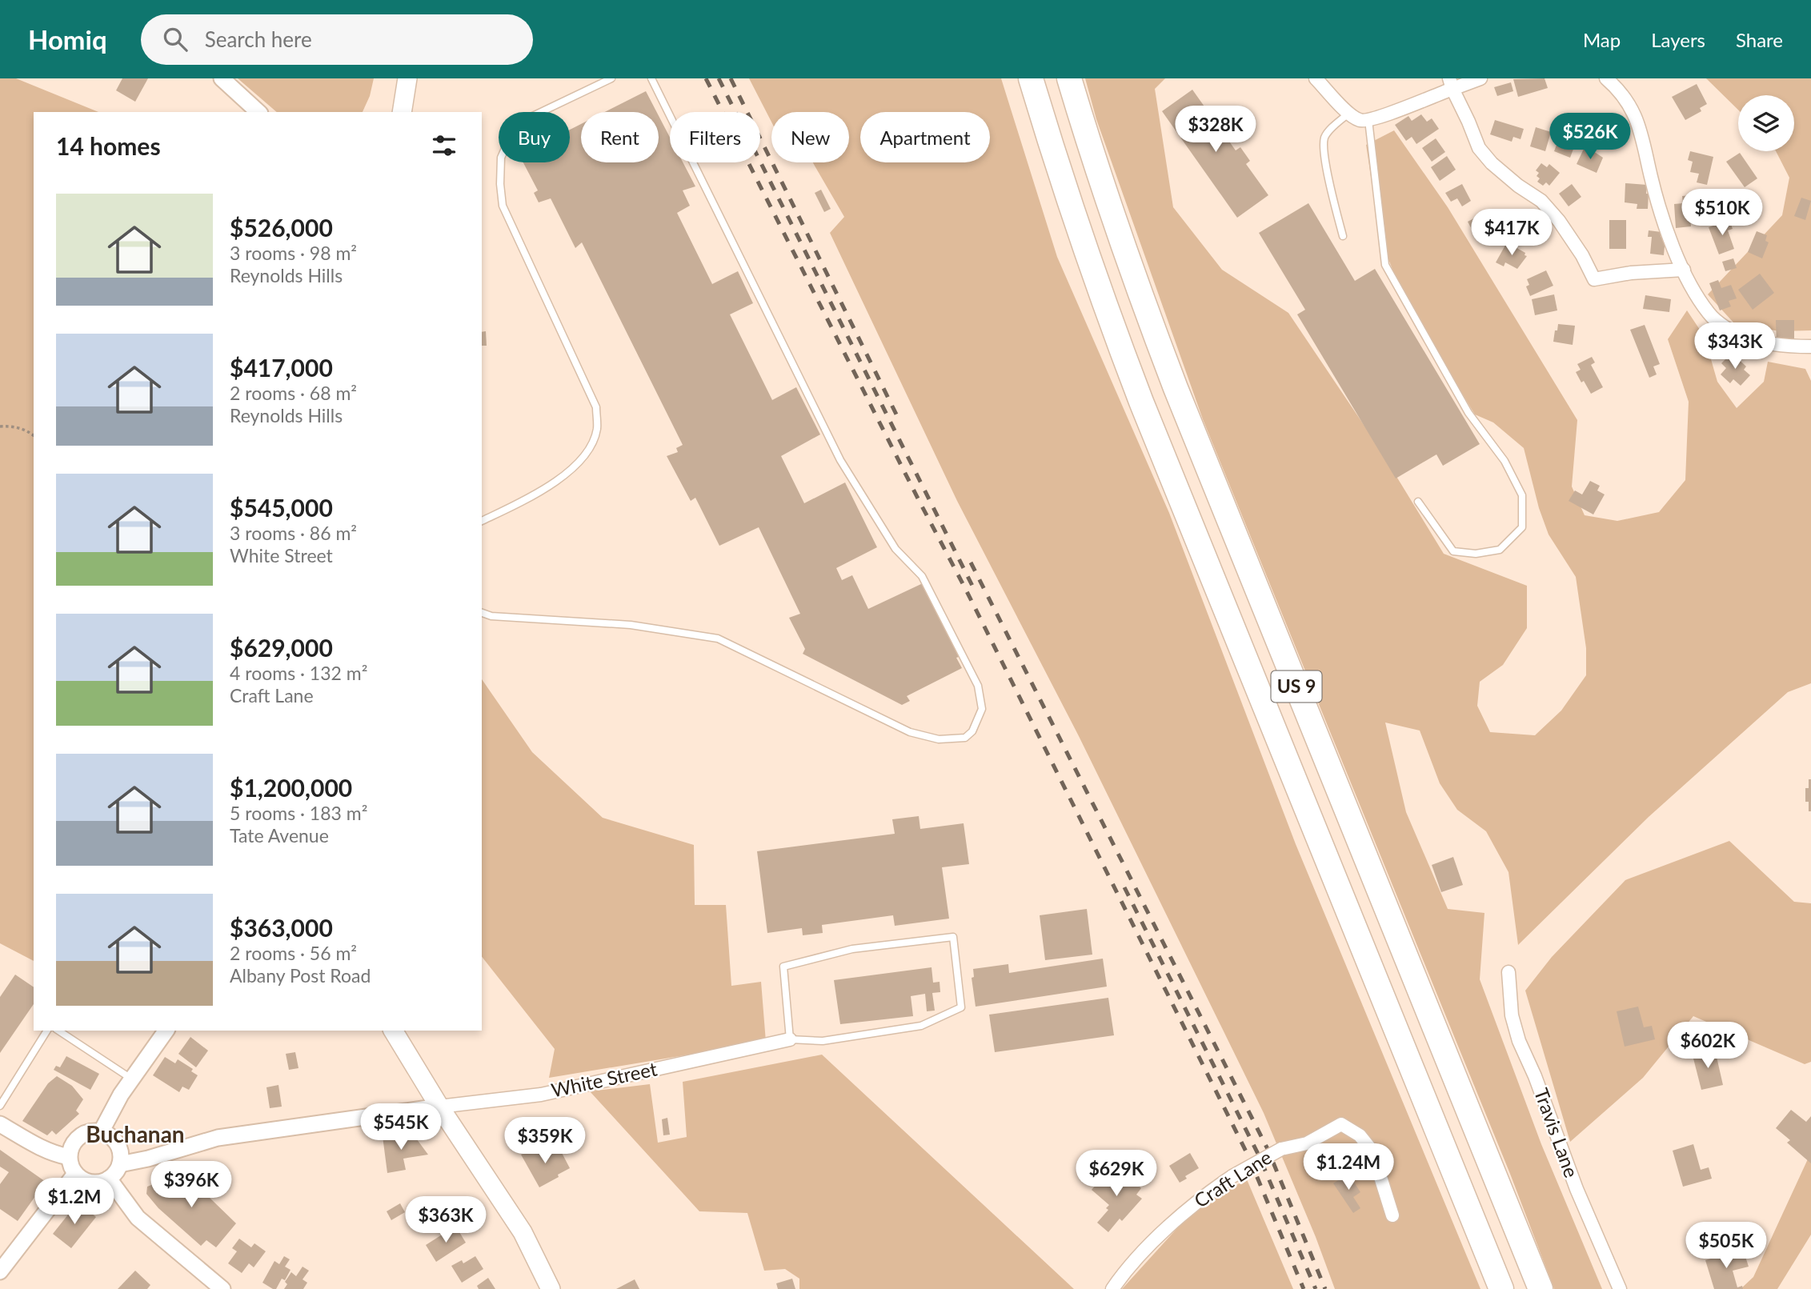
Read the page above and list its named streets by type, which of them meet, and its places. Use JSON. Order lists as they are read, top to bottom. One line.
{"streets":{"highway":["US 9"],"street":["White Street","Travis Lane","Craft Lane"]},"districts":["Buchanan"],"page":{"header":"Homiq","search":"Search here","nav":["Map","Layers","Share"],"price":["$328K","$526K","$510K","$417K","$343K","$602K","$545K","$359K","$1.24M","$629K","$396K","$1.2M","$363K","$505K"],"chip":["Buy","Rent","Filters","New","Apartment"],"heading":"14 homes","list":[{"name":"$526,000","note":"3 rooms · 98 m² · Reynolds Hills"},{"name":"$417,000","note":"2 rooms · 68 m² · Reynolds Hills"},{"name":"$545,000","note":"3 rooms · 86 m² · White Street"},{"name":"$629,000","note":"4 rooms · 132 m² · Craft Lane"},{"name":"$1,200,000","note":"5 rooms · 183 m² · Tate Avenue"},{"name":"$363,000","note":"2 rooms · 56 m² · Albany Post Road"}]}}
